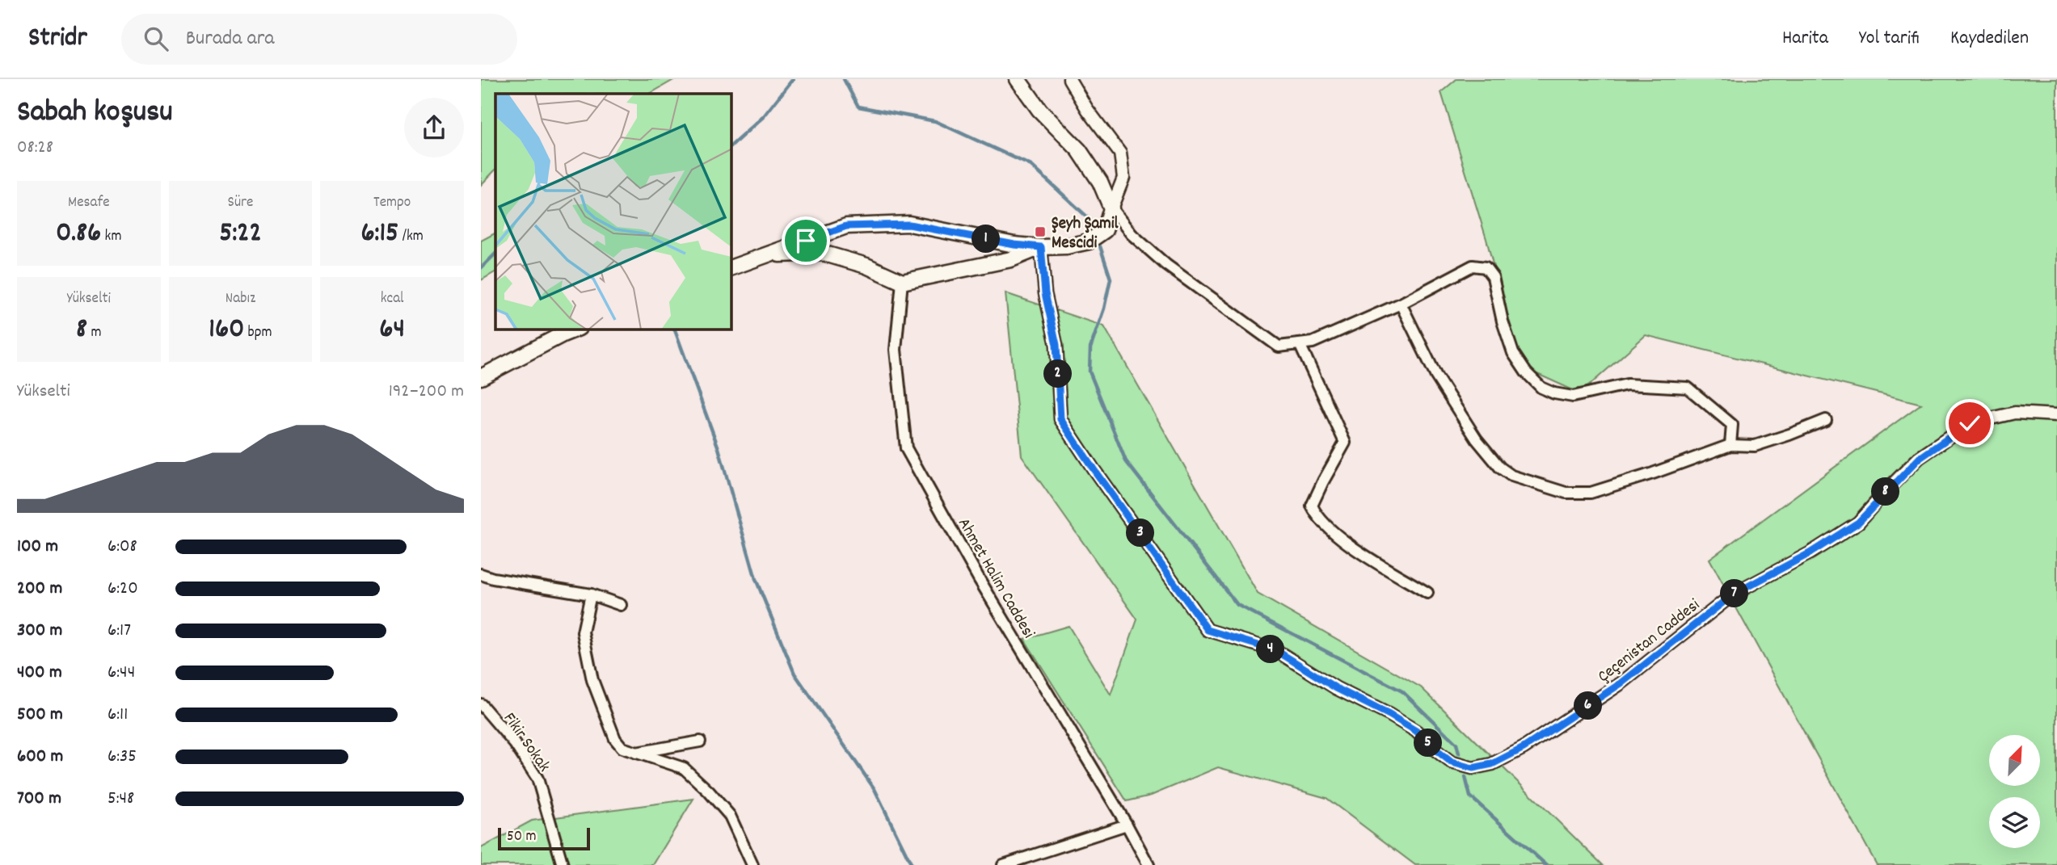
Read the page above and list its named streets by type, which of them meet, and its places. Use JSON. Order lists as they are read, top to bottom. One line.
{"streets":{"street":["Ahmet Halim Caddesi","Çeçenistan Caddesi","Fikir Sokak"]},"places":{"transit":["Şeyh Şamil Mescidi"]},"scale_bar":"50 m","north":"top right","page":{"header":"Stridr","search":"Burada ara","nav":["Harita","Yol tarifi","Kaydedilen"],"heading":["Sabah koşusu","08:28"],"stats":[["Mesafe","0.86 km"],["Süre","5:22"],["Tempo","6:15 /km"],["Yükselti","8 m"],["Nabız","160 bpm"],["kcal","64"]],"pins":["1","2","8","3","7","4","6","5"],"chart":["Yükselti","192–200 m"],"list":[{"name":"100 m","note":"6:08"},{"name":"200 m","note":"6:20"},{"name":"300 m","note":"6:17"},{"name":"400 m","note":"6:44"},{"name":"500 m","note":"6:11"},{"name":"600 m","note":"6:35"},{"name":"700 m","note":"5:48"}],"scale":"50 m"}}
